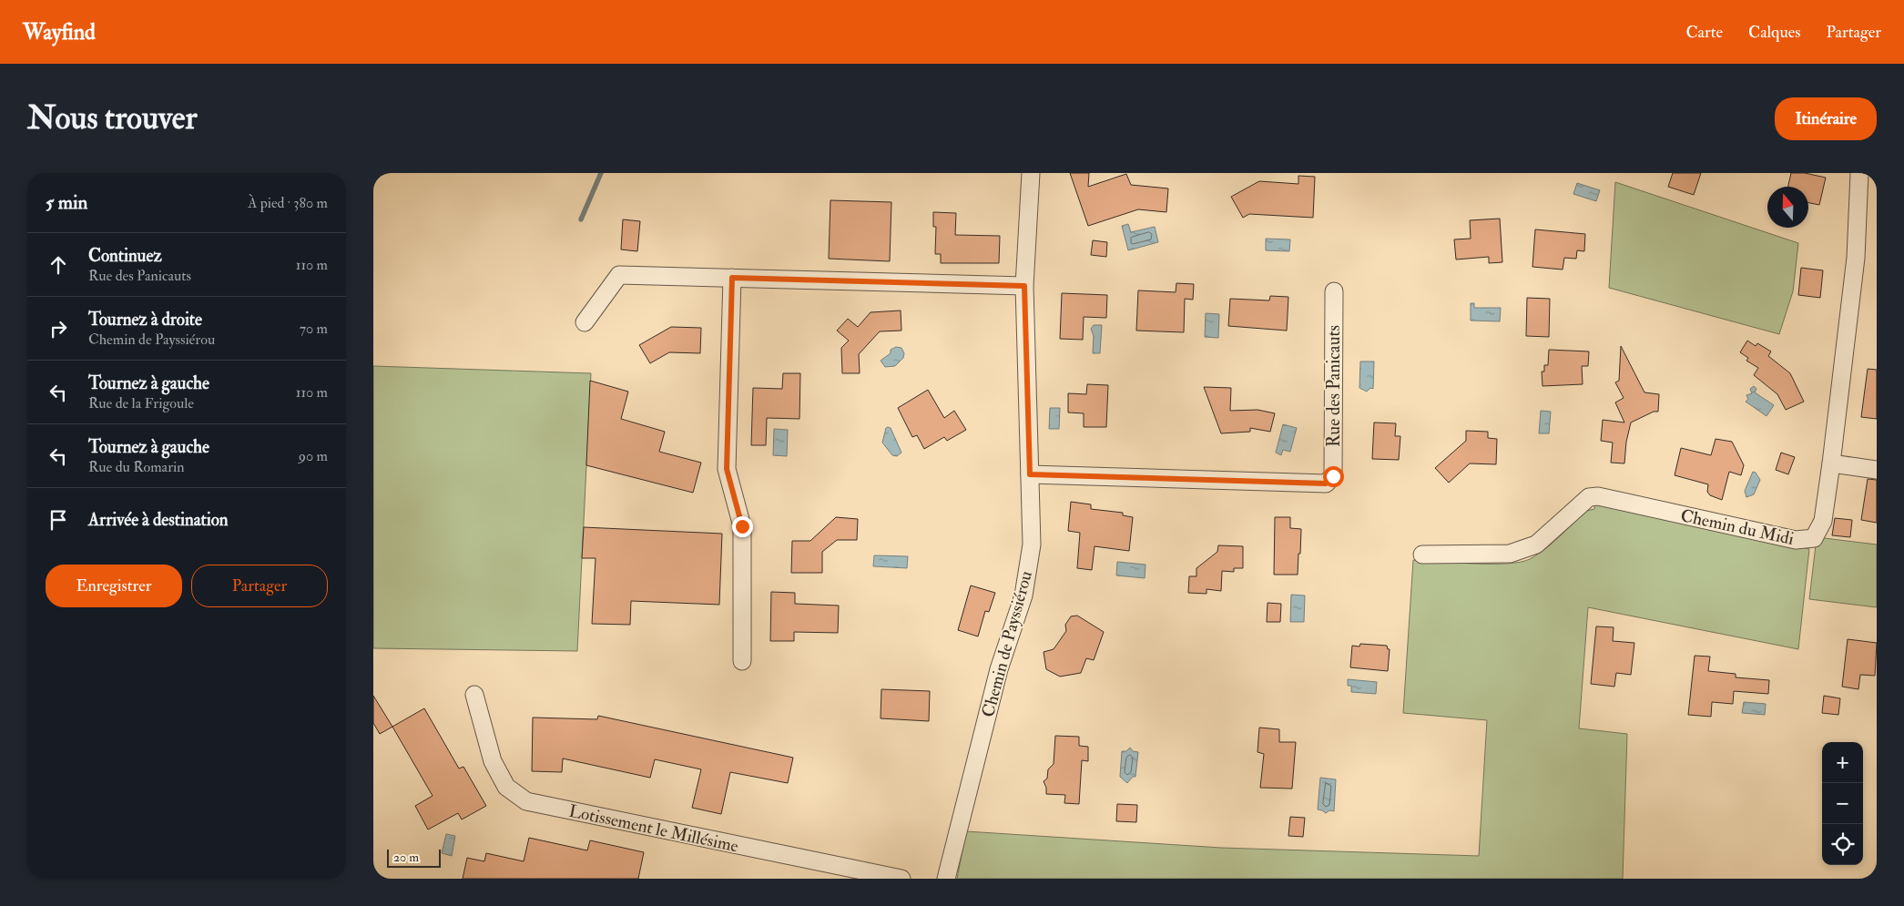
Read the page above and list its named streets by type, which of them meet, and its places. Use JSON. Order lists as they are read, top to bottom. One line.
{"streets":{"street":["Rue des Panicauts","Chemin du Midi","Chemin de Payssiérou","Lotissement le Millésime"]},"crossings":[["Rue des Panicauts","Chemin de Payssiérou"]],"scale_bar":"20 m","north":"top","page":{"header":"Wayfind","nav":["Carte","Calques","Partager"],"buttons":["Itinéraire",["Enregistrer","Partager"]],"title":"Nous trouver","heading":["5 min","À pied · 380 m"],"list":[["Continuez","Rue des Panicauts","110 m"],["Tournez à droite","Chemin de Payssiérou","70 m"],["Tournez à gauche","Rue de la Frigoule","110 m"],["Tournez à gauche","Rue du Romarin","90 m"],"Arrivée à destination"],"map_buttons":["+","−"],"scale":"20 m"}}
